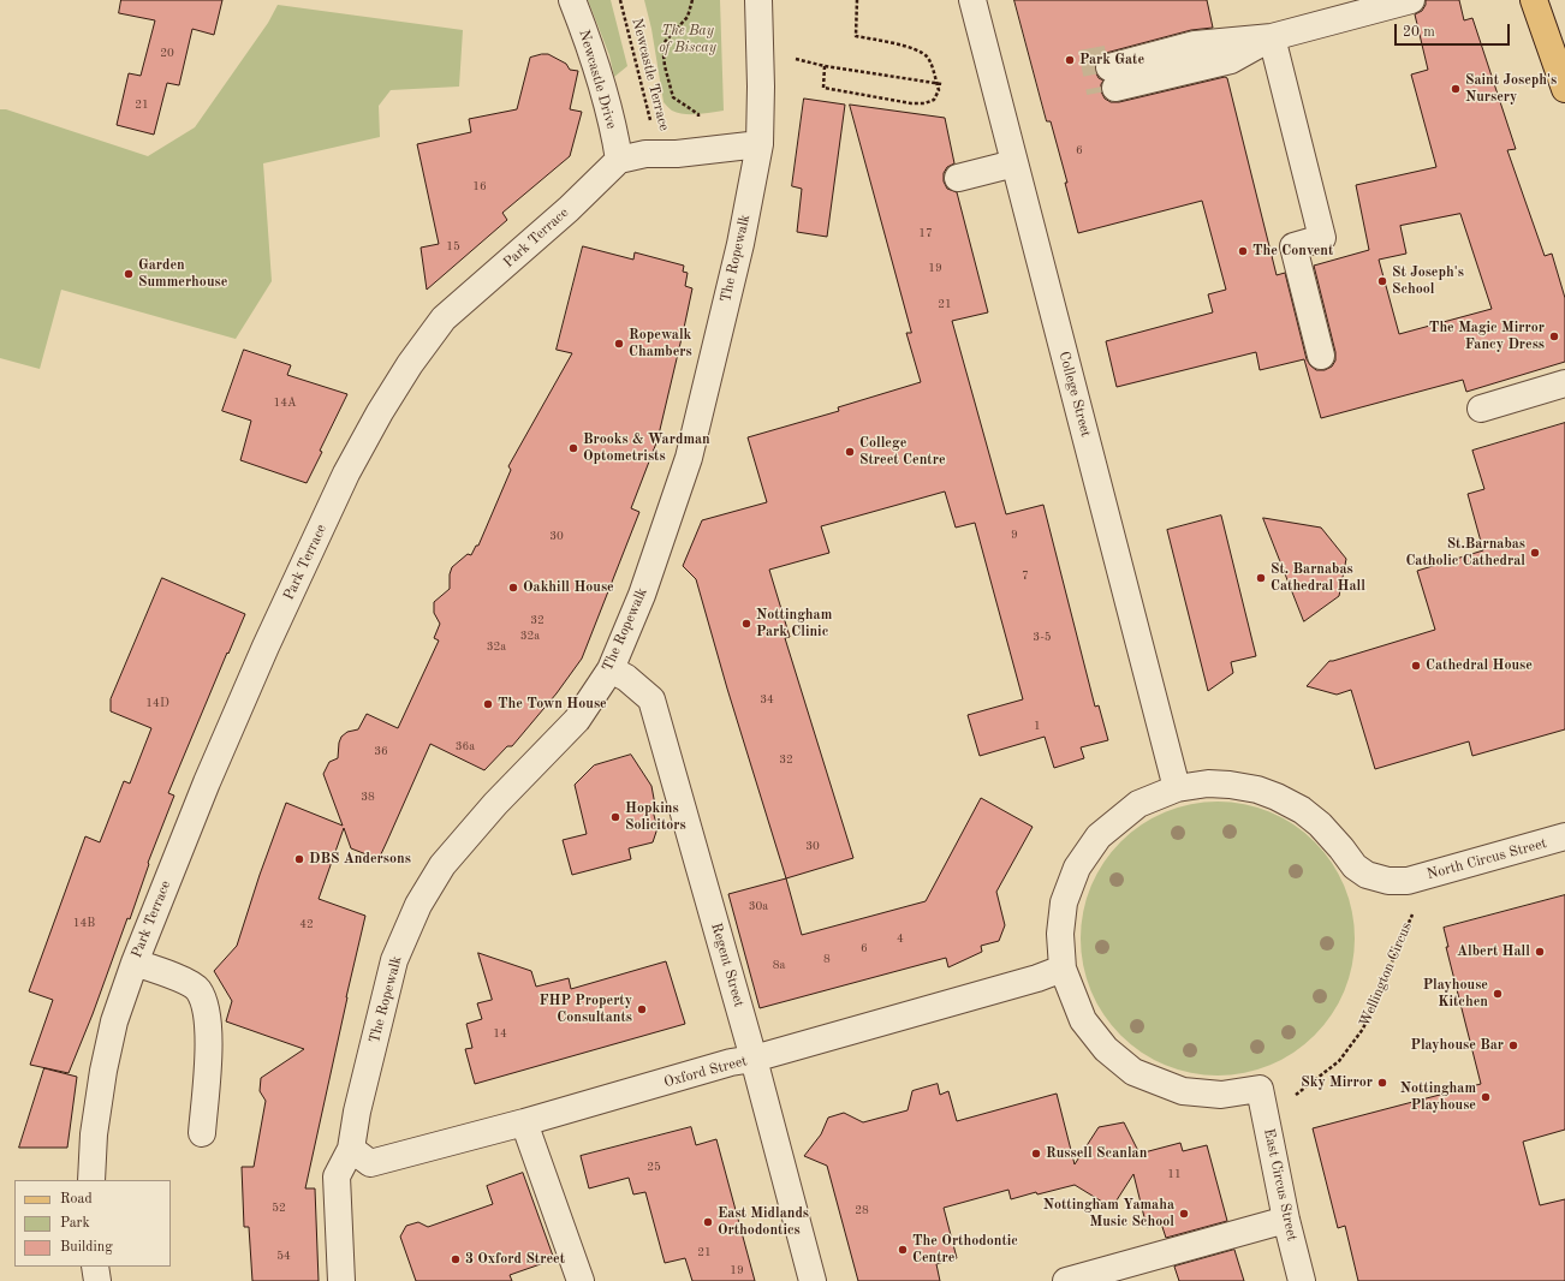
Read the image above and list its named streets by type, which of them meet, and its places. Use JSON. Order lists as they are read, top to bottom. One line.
{"streets":{"street":["Newcastle Drive","Park Terrace","The Ropewalk","College Street","North Circus Street","Regent Street","Oxford Street","East Circus Street"],"path":["Newcastle Terrace","Wellington Circus"]},"crossings":[["Newcastle Drive","Park Terrace"],["The Ropewalk","Regent Street"],["The Ropewalk","Oxford Street"],["North Circus Street","Wellington Circus"],["Regent Street","Oxford Street"],["Wellington Circus","East Circus Street"]],"parks":["The Bay of Biscay"],"places":["Park Gate","Saint Joseph's Nursery","The Convent","Garden Summerhouse","St Joseph's School","The Magic Mirror Fancy Dress","Ropewalk Chambers","Brooks & Wardman Optometrists","College Street Centre","St.Barnabas Catholic Cathedral","St. Barnabas Cathedral Hall","Oakhill House","Nottingham Park Clinic","Cathedral House","The Town House","Hopkins Solicitors","DBS Andersons","Albert Hall","Playhouse Kitchen","FHP Property Consultants","Playhouse Bar","Sky Mirror","Nottingham Playhouse","Russell Scanlan","Nottingham Yamaha Music School","East Midlands Orthodontics","The Orthodontic Centre","3 Oxford Street"],"house_numbers":["20","21","6","16","17","15","19","21","14A","9","30","7","32","32a","3-5","32a","34","14D","1","36a","36","32","38","30","30a","14B","42","4","6","8","8a","14","25","11","52","28","21","54","19"],"legend":["Road","Park","Building"],"scale_bar":"20 m"}
